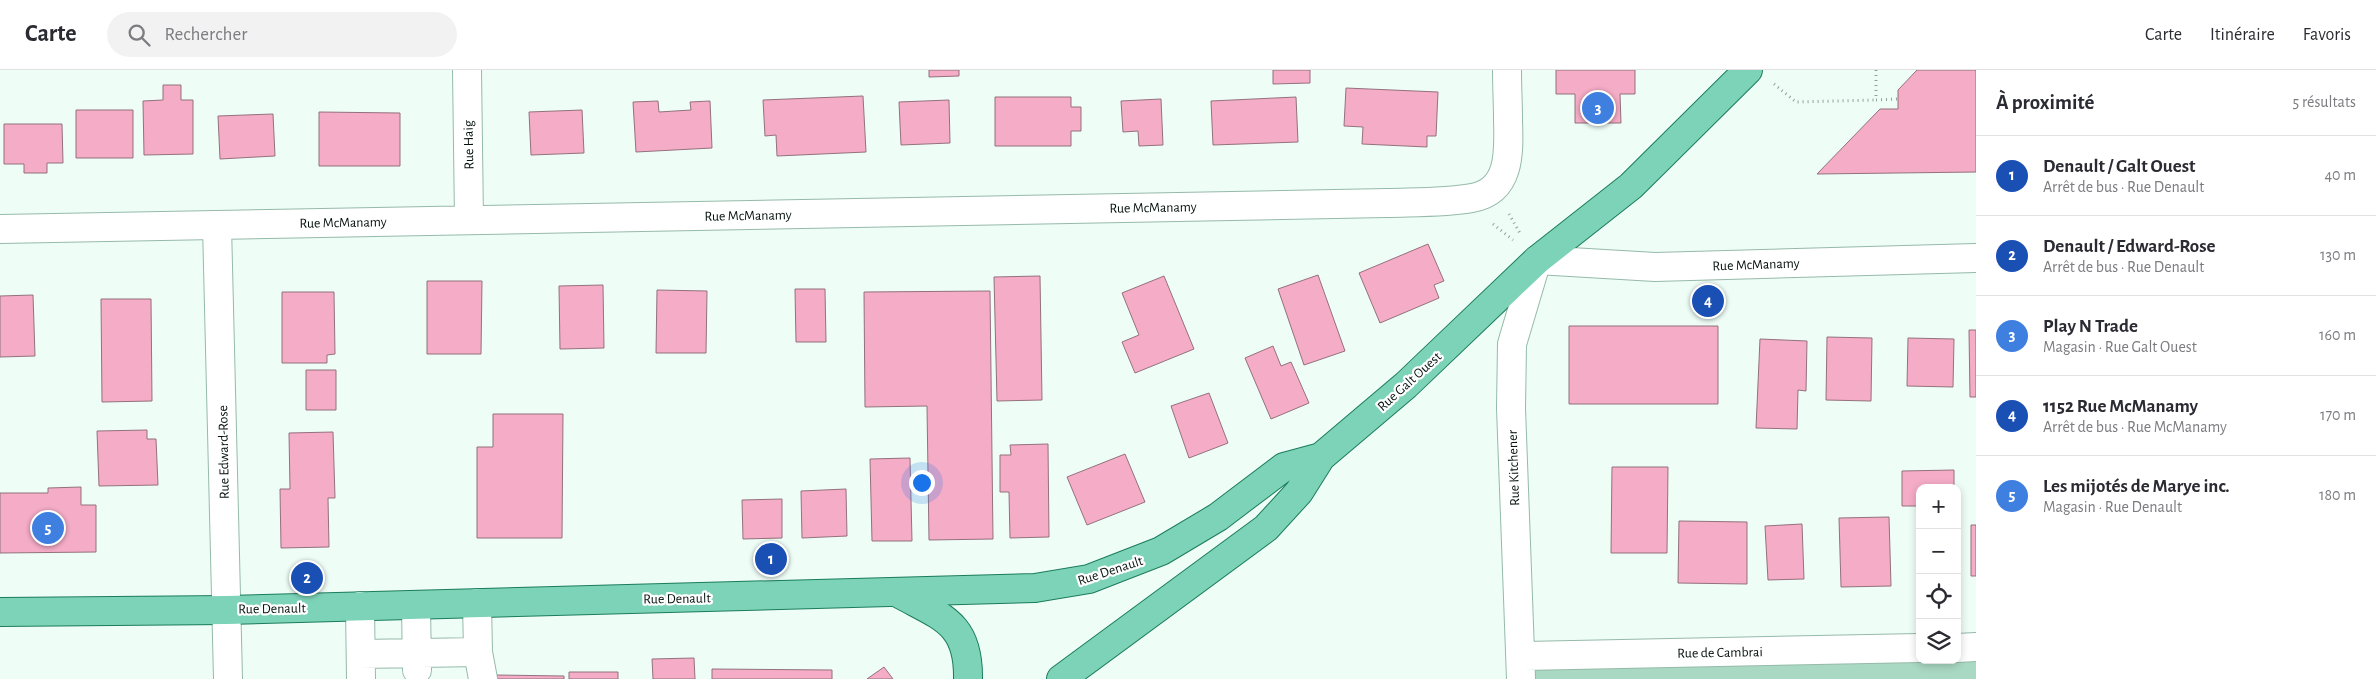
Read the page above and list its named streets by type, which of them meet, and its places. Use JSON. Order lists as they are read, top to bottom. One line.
{"streets":{"main road":["Rue Galt Ouest","Rue Denault"],"street":["Rue Haig","Rue McManamy","Rue Edward-Rose","Rue Kitchener","Rue de Cambrai"]},"crossings":[["Rue Haig","Rue McManamy"],["Rue McManamy","Rue Galt Ouest"],["Rue McManamy","Rue Edward-Rose"],["Rue McManamy","Rue Kitchener"],["Rue Galt Ouest","Rue Kitchener"],["Rue Galt Ouest","Rue Denault"],["Rue Edward-Rose","Rue Denault"],["Rue Kitchener","Rue de Cambrai"]],"page":{"header":"Carte","search":"Rechercher","nav":["Carte","Itinéraire","Favoris"],"heading":["À proximité","5 résultats"],"pins":["3","4","5","1","2"],"list":[{"mark":"1","name":"Denault / Galt Ouest","note":"Arrêt de bus · Rue Denault","value":"40 m"},{"mark":"2","name":"Denault / Edward-Rose","note":"Arrêt de bus · Rue Denault","value":"130 m"},{"mark":"3","name":"Play N Trade","note":"Magasin · Rue Galt Ouest","value":"160 m"},{"mark":"4","name":"1152 Rue McManamy","note":"Arrêt de bus · Rue McManamy","value":"170 m"},{"mark":"5","name":"Les mijotés de Marye inc.","note":"Magasin · Rue Denault","value":"180 m"}],"map_buttons":["+","−"]}}
